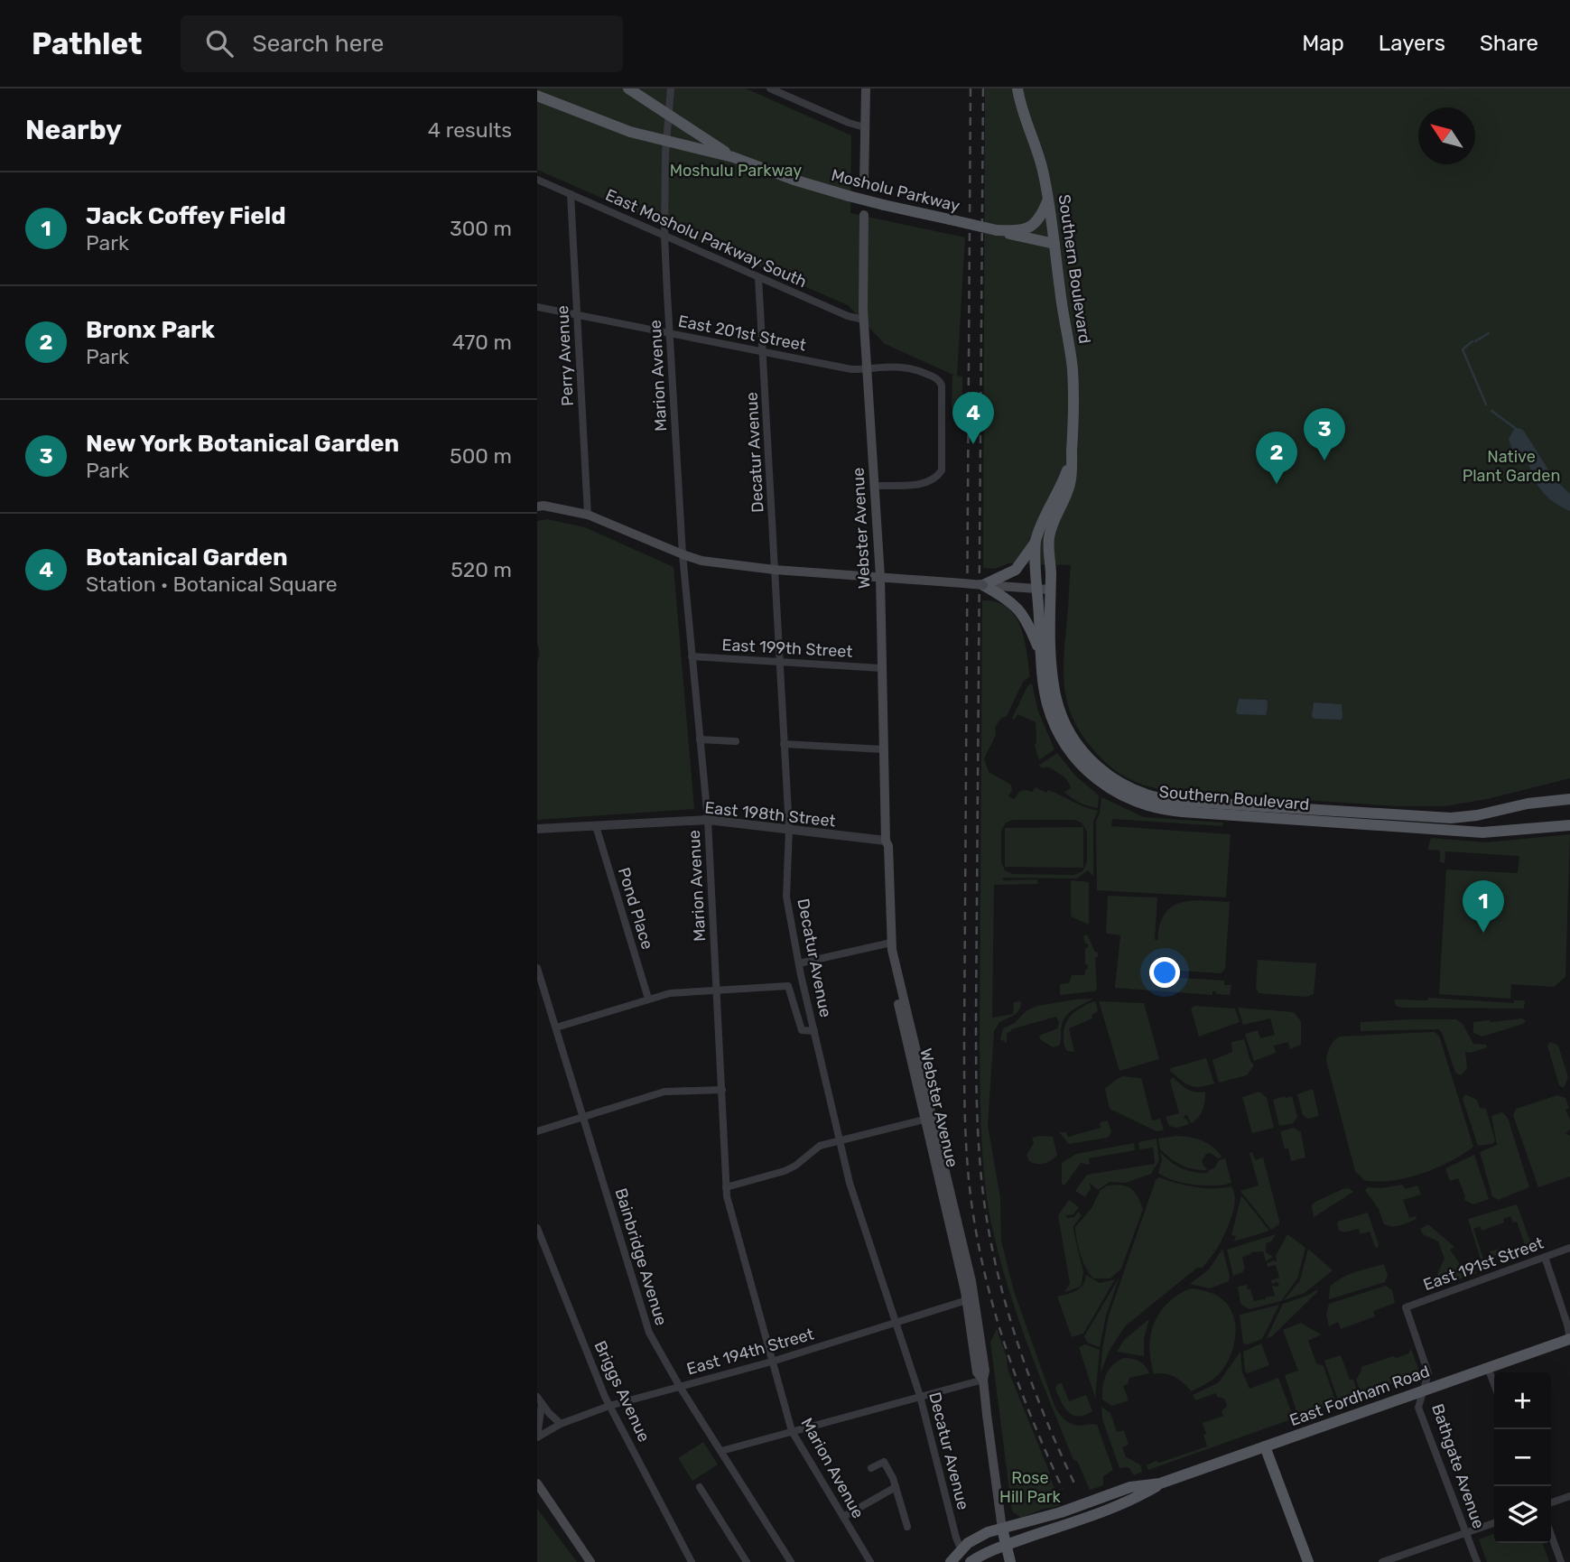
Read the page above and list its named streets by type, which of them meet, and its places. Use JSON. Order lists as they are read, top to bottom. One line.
{"streets":{"main road":["Mosholu Parkway","Southern Boulevard","Webster Avenue","East Fordham Road"],"street":["East Mosholu Parkway South","East 201st Street","Perry Avenue","Marion Avenue","Decatur Avenue","East 199th Street","East 198th Street","Pond Place","Bainbridge Avenue","East 191st Street","East 194th Street","Briggs Avenue","Bathgate Avenue"]},"crossings":[["Mosholu Parkway","Southern Boulevard"],["Mosholu Parkway","Marion Avenue"],["East Mosholu Parkway South","Perry Avenue"],["East Mosholu Parkway South","Marion Avenue"],["East Mosholu Parkway South","Decatur Avenue"],["East Mosholu Parkway South","Webster Avenue"],["East 201st Street","Perry Avenue"],["East 201st Street","Marion Avenue"],["East 201st Street","Decatur Avenue"],["East 201st Street","Webster Avenue"],["Marion Avenue","East 199th Street"],["Marion Avenue","East 198th Street"],["Marion Avenue","East 194th Street"],["Decatur Avenue","East 199th Street"],["Decatur Avenue","East 198th Street"],["Decatur Avenue","East 194th Street"],["Decatur Avenue","East Fordham Road"],["Webster Avenue","East 199th Street"],["Webster Avenue","East 198th Street"],["Webster Avenue","East 194th Street"],["Webster Avenue","East Fordham Road"],["East 198th Street","Pond Place"],["Bainbridge Avenue","East 194th Street"],["East 191st Street","Bathgate Avenue"],["East 194th Street","Briggs Avenue"],["East Fordham Road","Bathgate Avenue"]],"parks":["Moshulu Parkway","Native Plant Garden","Rose Hill Park"],"north":"top left","page":{"header":"Pathlet","search":"Search here","nav":["Map","Layers","Share"],"heading":["Nearby","4 results"],"list":[{"mark":"1","name":"Jack Coffey Field","note":"Park","value":"300 m"},{"mark":"2","name":"Bronx Park","note":"Park","value":"470 m"},{"mark":"3","name":"New York Botanical Garden","note":"Park","value":"500 m"},{"mark":"4","name":"Botanical Garden","note":"Station · Botanical Square","value":"520 m"}],"pins":["4","3","2","1"],"map_buttons":["+","−"]}}
